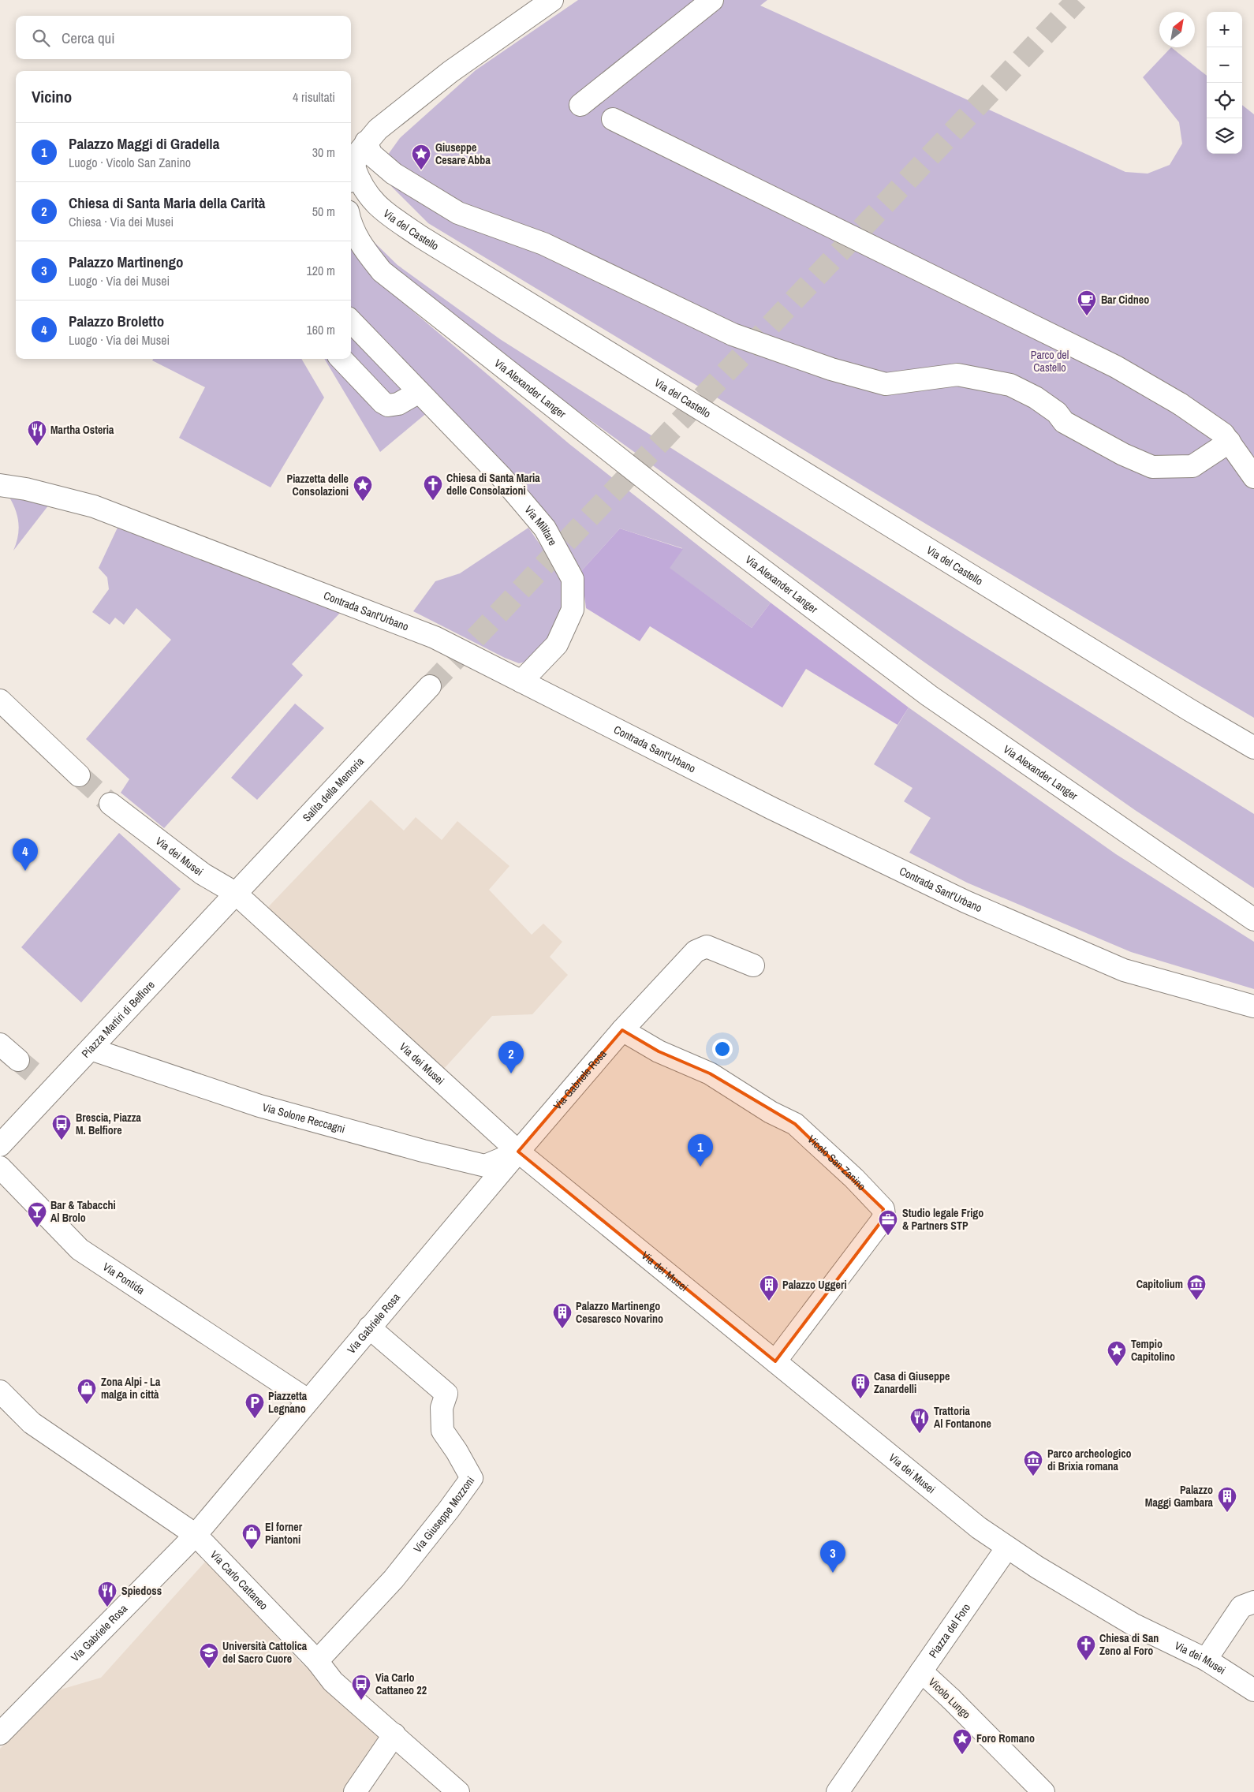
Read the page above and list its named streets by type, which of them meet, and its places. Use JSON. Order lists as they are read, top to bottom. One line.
{"streets":{"street":["Via del Castello","Via Alexander Langer","Via Militare","Contrada Sant'Urbano","Salita della Memoria","Via dei Musei","Piazza Martiri di Belfiore","Via Gabriele Rosa","Via Solone Reccagni","Vicolo San Zanino","Via Pontida","Via Giuseppe Mozzoni","Via Carlo Cattaneo","Piazza del Foro","Vicolo Lungo"]},"crossings":[["Via Militare","Contrada Sant'Urbano"],["Salita della Memoria","Via dei Musei"],["Salita della Memoria","Piazza Martiri di Belfiore"],["Via dei Musei","Piazza Martiri di Belfiore"],["Via dei Musei","Via Gabriele Rosa"],["Via dei Musei","Via Solone Reccagni"],["Via dei Musei","Vicolo San Zanino"],["Via dei Musei","Piazza del Foro"],["Piazza Martiri di Belfiore","Via Solone Reccagni"],["Via Gabriele Rosa","Via Solone Reccagni"],["Via Gabriele Rosa","Vicolo San Zanino"],["Via Gabriele Rosa","Via Pontida"],["Via Gabriele Rosa","Via Giuseppe Mozzoni"],["Via Gabriele Rosa","Via Carlo Cattaneo"],["Via Giuseppe Mozzoni","Via Carlo Cattaneo"],["Piazza del Foro","Vicolo Lungo"]],"parks":["Parco del Castello"],"places":{"place":["Giuseppe Cesare Abba","Piazzetta delle Consolazioni","Tempio Capitolino","Foro Romano"],"cafe":["Bar Cidneo"],"restaurant":["Martha Osteria","Trattoria Al Fontanone","Spiedoss"],"church":["Chiesa di Santa Maria delle Consolazioni","Chiesa di San Zeno al Foro"],"bus stop":["Brescia, Piazza M. Belfiore","Via Carlo Cattaneo 22"],"bar":["Bar & Tabacchi Al Brolo"],"office":["Studio legale Frigo & Partners STP"],"museum":["Capitolium","Parco archeologico di Brixia romana"],"building":["Palazzo Uggeri","Palazzo Martinengo Cesaresco Novarino","Casa di Giuseppe Zanardelli","Palazzo Maggi Gambara"],"shop":["Zona Alpi - La malga in città","El forner Piantoni"],"parking":["Piazzetta Legnano"],"school or university":["Università Cattolica del Sacro Cuore"]},"north":"top right","page":{"map_buttons":["+","−"],"search":"Cerca qui","heading":["Vicino","4 risultati"],"list":[{"mark":"1","name":"Palazzo Maggi di Gradella","note":"Luogo · Vicolo San Zanino","value":"30 m"},{"mark":"2","name":"Chiesa di Santa Maria della Carità","note":"Chiesa · Via dei Musei","value":"50 m"},{"mark":"3","name":"Palazzo Martinengo","note":"Luogo · Via dei Musei","value":"120 m"},{"mark":"4","name":"Palazzo Broletto","note":"Luogo · Via dei Musei","value":"160 m"}],"pins":["4","2","1","3"]}}
